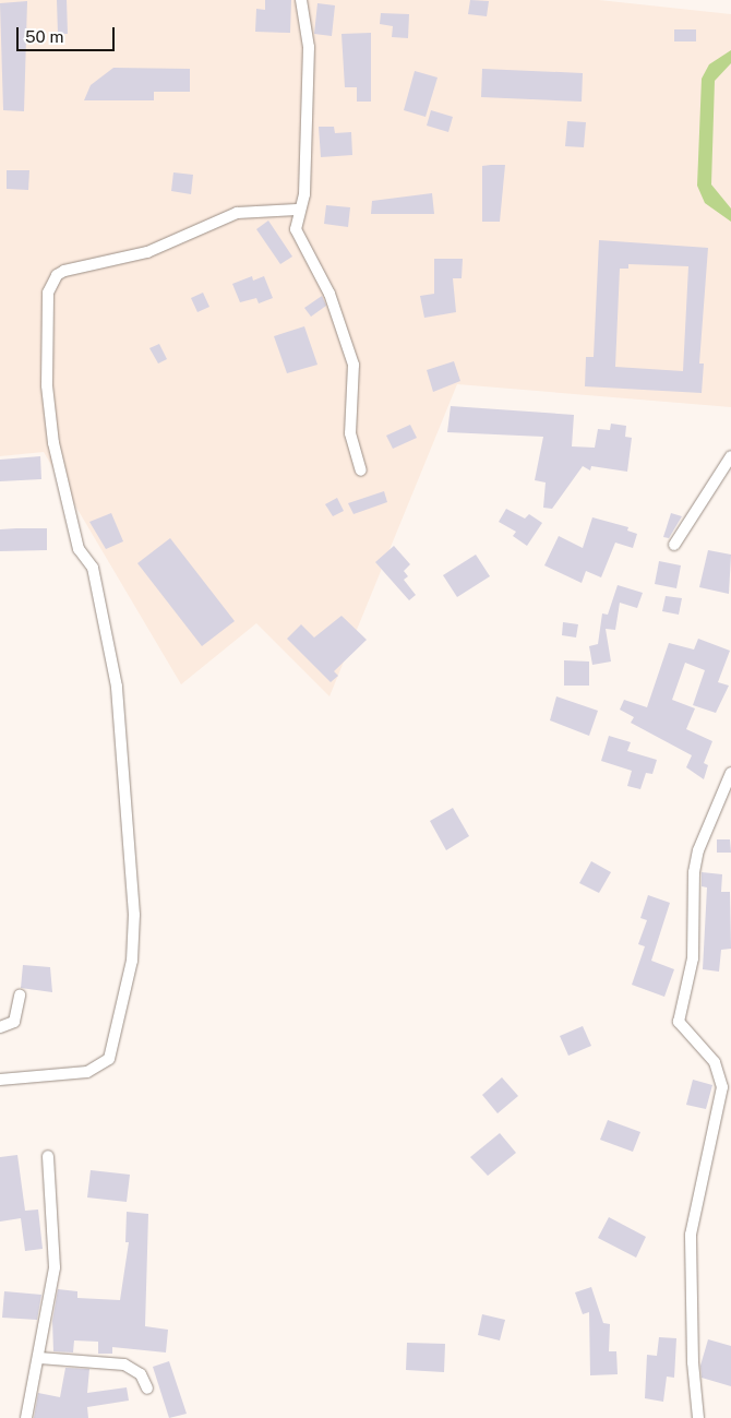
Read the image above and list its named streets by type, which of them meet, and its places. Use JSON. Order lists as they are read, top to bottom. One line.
{"scale_bar":"50 m"}
